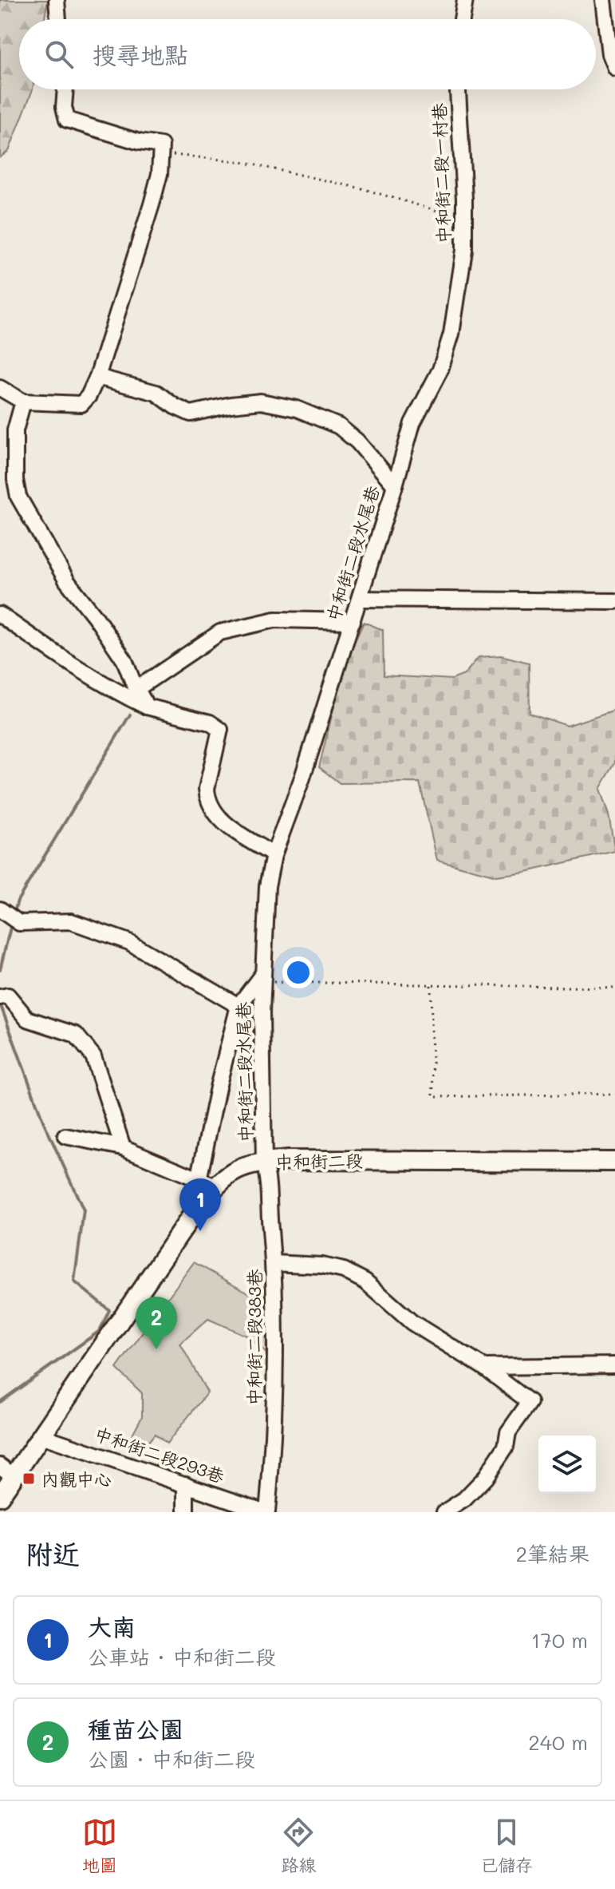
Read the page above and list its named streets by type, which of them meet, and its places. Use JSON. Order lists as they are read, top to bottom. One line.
{"streets":{"main road":["中和街二段"],"street":["中和街二段一村巷","中和街二段水尾巷","中和街二段383巷","中和街二段293巷"]},"crossings":[["中和街二段一村巷","中和街二段水尾巷"],["中和街二段水尾巷","中和街二段"],["中和街二段水尾巷","中和街二段383巷"],["中和街二段","中和街二段383巷"],["中和街二段","中和街二段293巷"],["中和街二段383巷","中和街二段293巷"]],"places":{"transit":["內觀中心"]},"page":{"search":"搜尋地點","pins":["1","2"],"heading":["附近","2筆結果"],"list":[{"mark":"1","name":"大南","note":"公車站 · 中和街二段","value":"170 m"},{"mark":"2","name":"種苗公園","note":"公園 · 中和街二段","value":"240 m"}],"nav":["地圖","路線","已儲存"]}}
